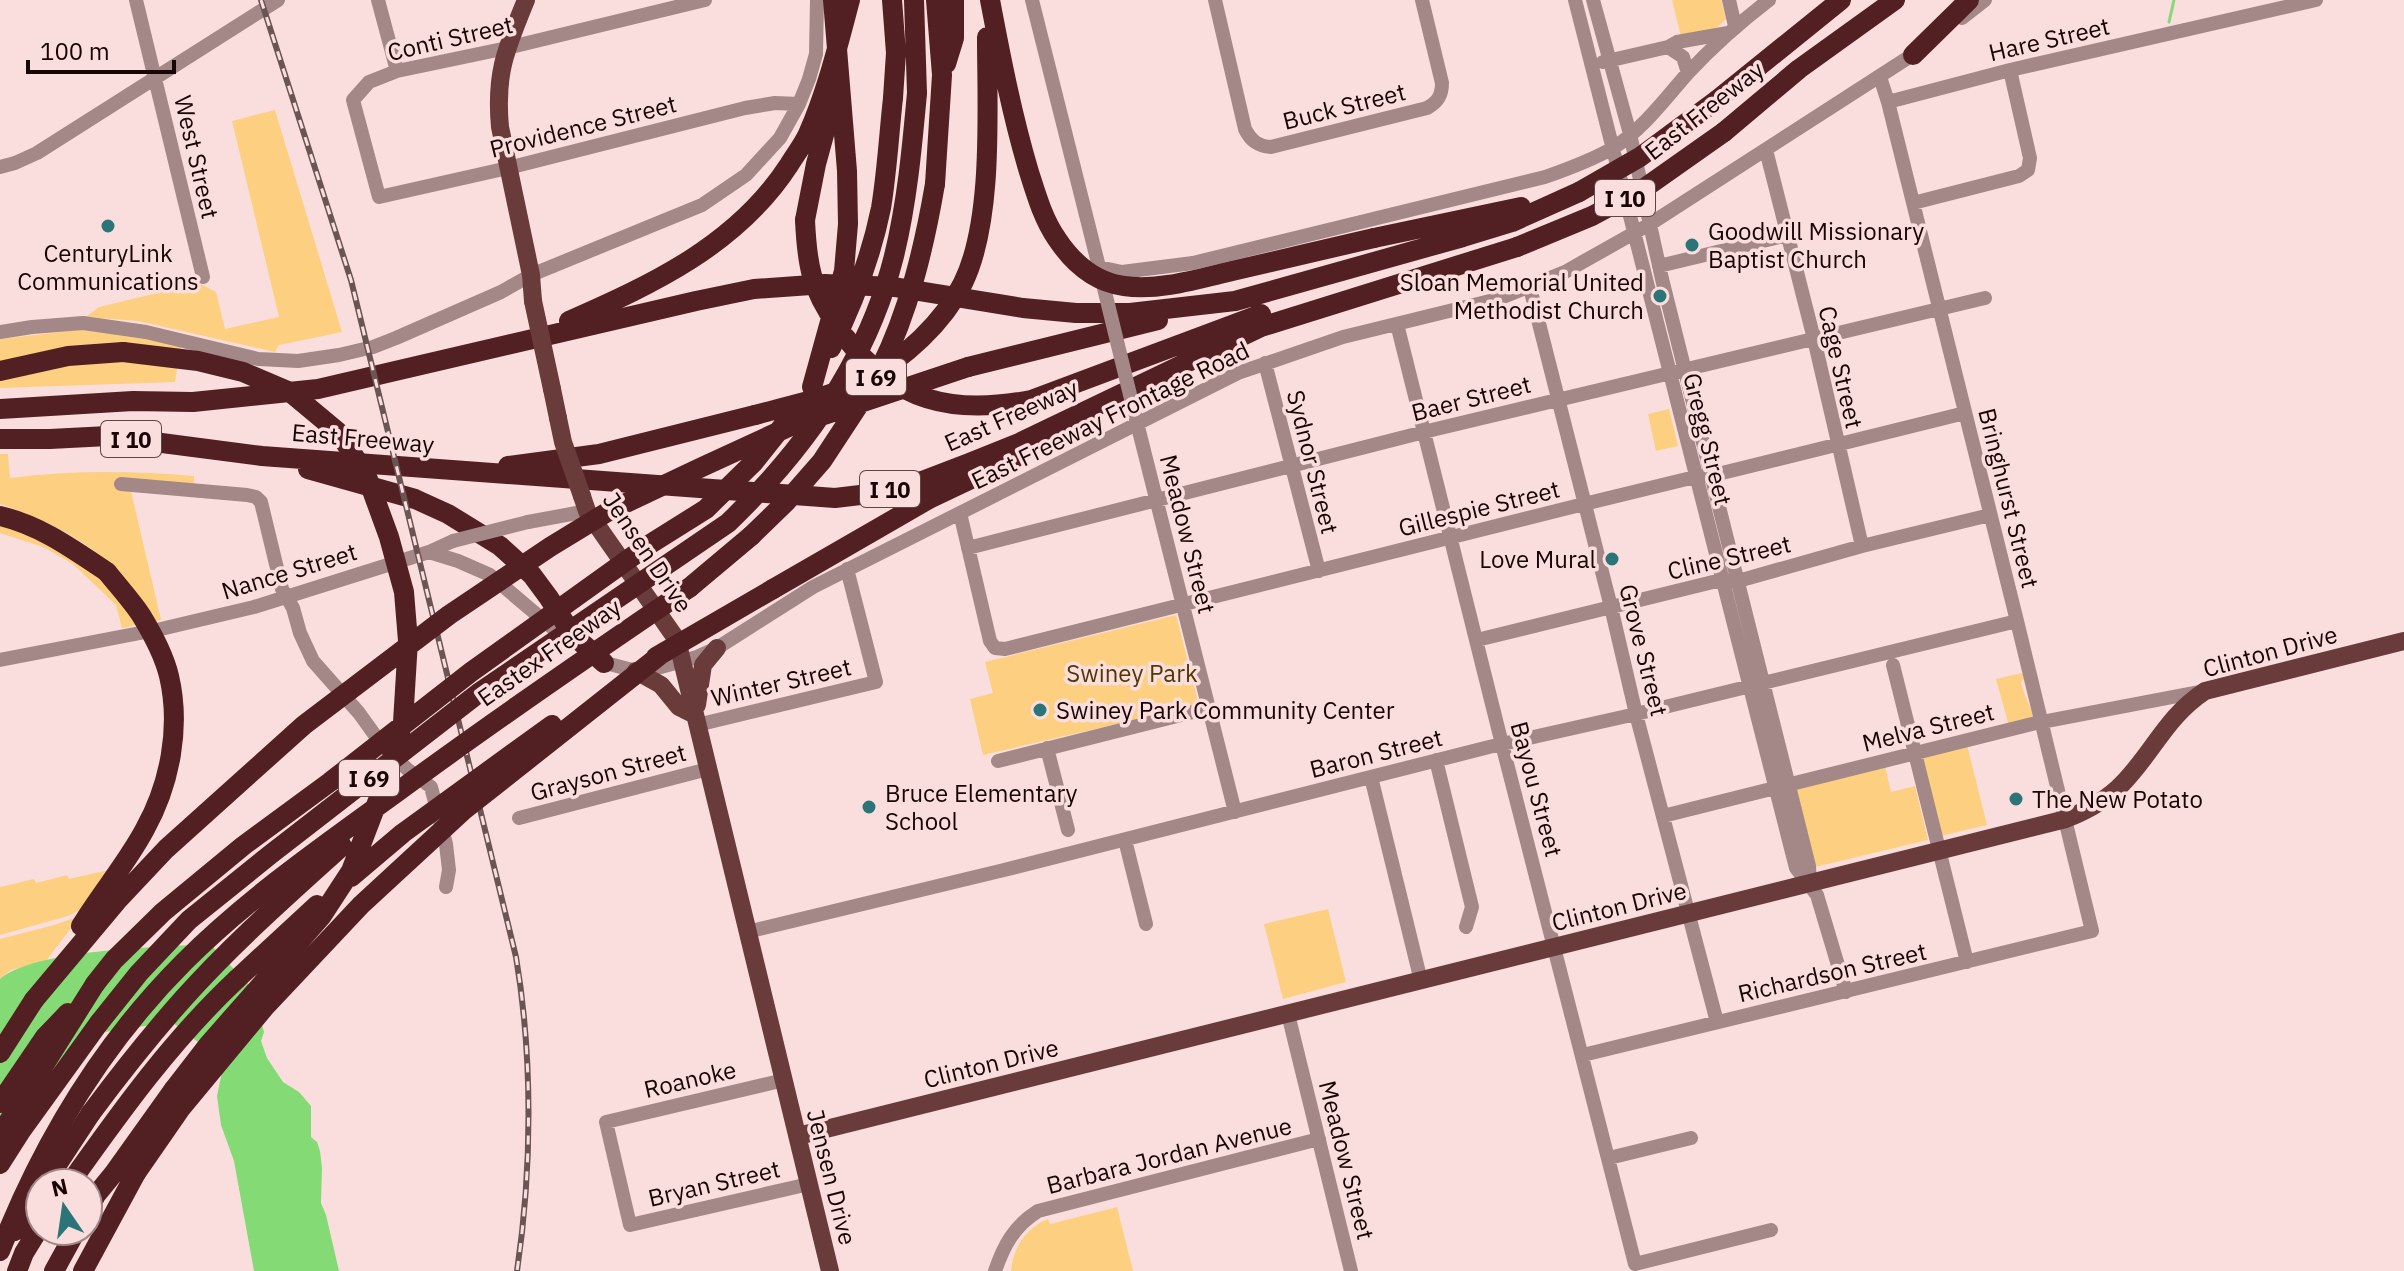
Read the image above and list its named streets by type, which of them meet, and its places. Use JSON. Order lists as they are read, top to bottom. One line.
{"streets":{"highway":["East Freeway","I 10","I 69","Eastex Freeway"],"main road":["Jensen Drive","Clinton Drive"],"street":["Conti Street","Hare Street","Buck Street","Providence Street","West Street","Cage Street","Baer Street","East Freeway Frontage Road","Gregg Street","Sydnor Street","Bringhurst Street","Gillespie Street","Meadow Street","Cline Street","Nance Street","Grove Street","Winter Street","Melva Street","Baron Street","Grayson Street","Bayou Street","Richardson Street","Roanoke","Barbara Jordan Avenue","Bryan Street"]},"crossings":[["Conti Street","Providence Street"],["Conti Street","Jensen Drive"],["Hare Street","Bringhurst Street"],["Providence Street","Jensen Drive"],["Cage Street","Baer Street"],["Cage Street","East Freeway Frontage Road"],["Cage Street","Gillespie Street"],["Cage Street","Cline Street"],["Baer Street","Gregg Street"],["Baer Street","Sydnor Street"],["Baer Street","Bringhurst Street"],["Baer Street","Gillespie Street"],["Baer Street","Meadow Street"],["Baer Street","Grove Street"],["Baer Street","Bayou Street"],["East Freeway Frontage Road","Gregg Street"],["East Freeway Frontage Road","Sydnor Street"],["East Freeway Frontage Road","Bringhurst Street"],["East Freeway Frontage Road","Meadow Street"],["East Freeway Frontage Road","Jensen Drive"],["East Freeway Frontage Road","Nance Street"],["East Freeway Frontage Road","Grove Street"],["East Freeway Frontage Road","Winter Street"],["East Freeway Frontage Road","Bayou Street"],["Gregg Street","Gillespie Street"],["Gregg Street","Cline Street"],["Gregg Street","Clinton Drive"],["Gregg Street","Melva Street"],["Gregg Street","Baron Street"],["Gregg Street","Richardson Street"],["Sydnor Street","Gillespie Street"],["Bringhurst Street","Gillespie Street"],["Bringhurst Street","Cline Street"],["Bringhurst Street","Clinton Drive"],["Bringhurst Street","Melva Street"],["Bringhurst Street","Baron Street"],["Bringhurst Street","Richardson Street"],["Gillespie Street","Meadow Street"],["Gillespie Street","Grove Street"],["Gillespie Street","Bayou Street"],["Meadow Street","Clinton Drive"],["Meadow Street","Baron Street"],["Meadow Street","Barbara Jordan Avenue"],["Jensen Drive","Nance Street"],["Jensen Drive","Clinton Drive"],["Jensen Drive","Winter Street"],["Jensen Drive","Baron Street"],["Jensen Drive","Grayson Street"],["Jensen Drive","Roanoke"],["Jensen Drive","Bryan Street"],["Cline Street","Grove Street"],["Cline Street","Bayou Street"],["Grove Street","Clinton Drive"],["Grove Street","Melva Street"],["Grove Street","Baron Street"],["Grove Street","Richardson Street"],["Clinton Drive","Melva Street"],["Clinton Drive","Bayou Street"],["Baron Street","Bayou Street"],["Bayou Street","Richardson Street"],["Roanoke","Bryan Street"]],"parks":["Swiney Park"],"places":["CenturyLink Communications","Goodwill Missionary Baptist Church","Sloan Memorial United Methodist Church","Love Mural","Swiney Park Community Center","The New Potato","Bruce Elementary School"],"scale_bar":"100 m","north":"top"}
